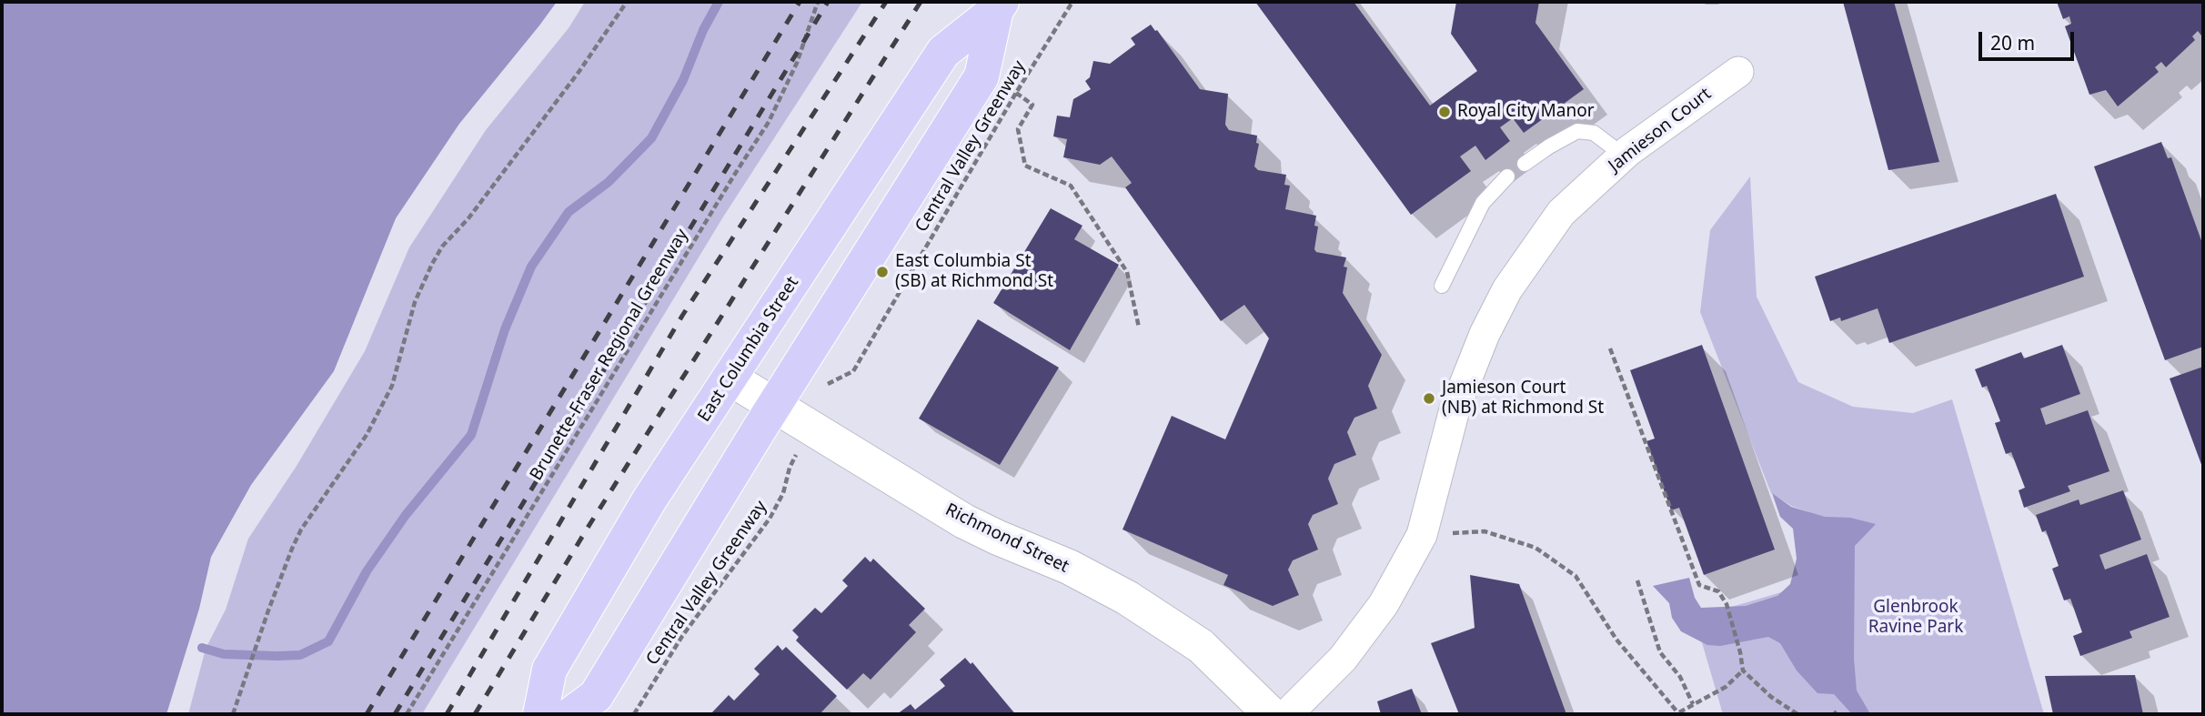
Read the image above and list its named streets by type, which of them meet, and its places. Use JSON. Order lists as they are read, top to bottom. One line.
{"streets":{"main road":["East Columbia Street"],"street":["Jamieson Court","Richmond Street"],"path":["Central Valley Greenway","Brunette-Fraser Regional Greenway"]},"crossings":[["East Columbia Street","Richmond Street"]],"parks":["Glenbrook Ravine Park"],"places":["Royal City Manor","East Columbia St (SB) at Richmond St","Jamieson Court (NB) at Richmond St"],"scale_bar":"20 m"}
